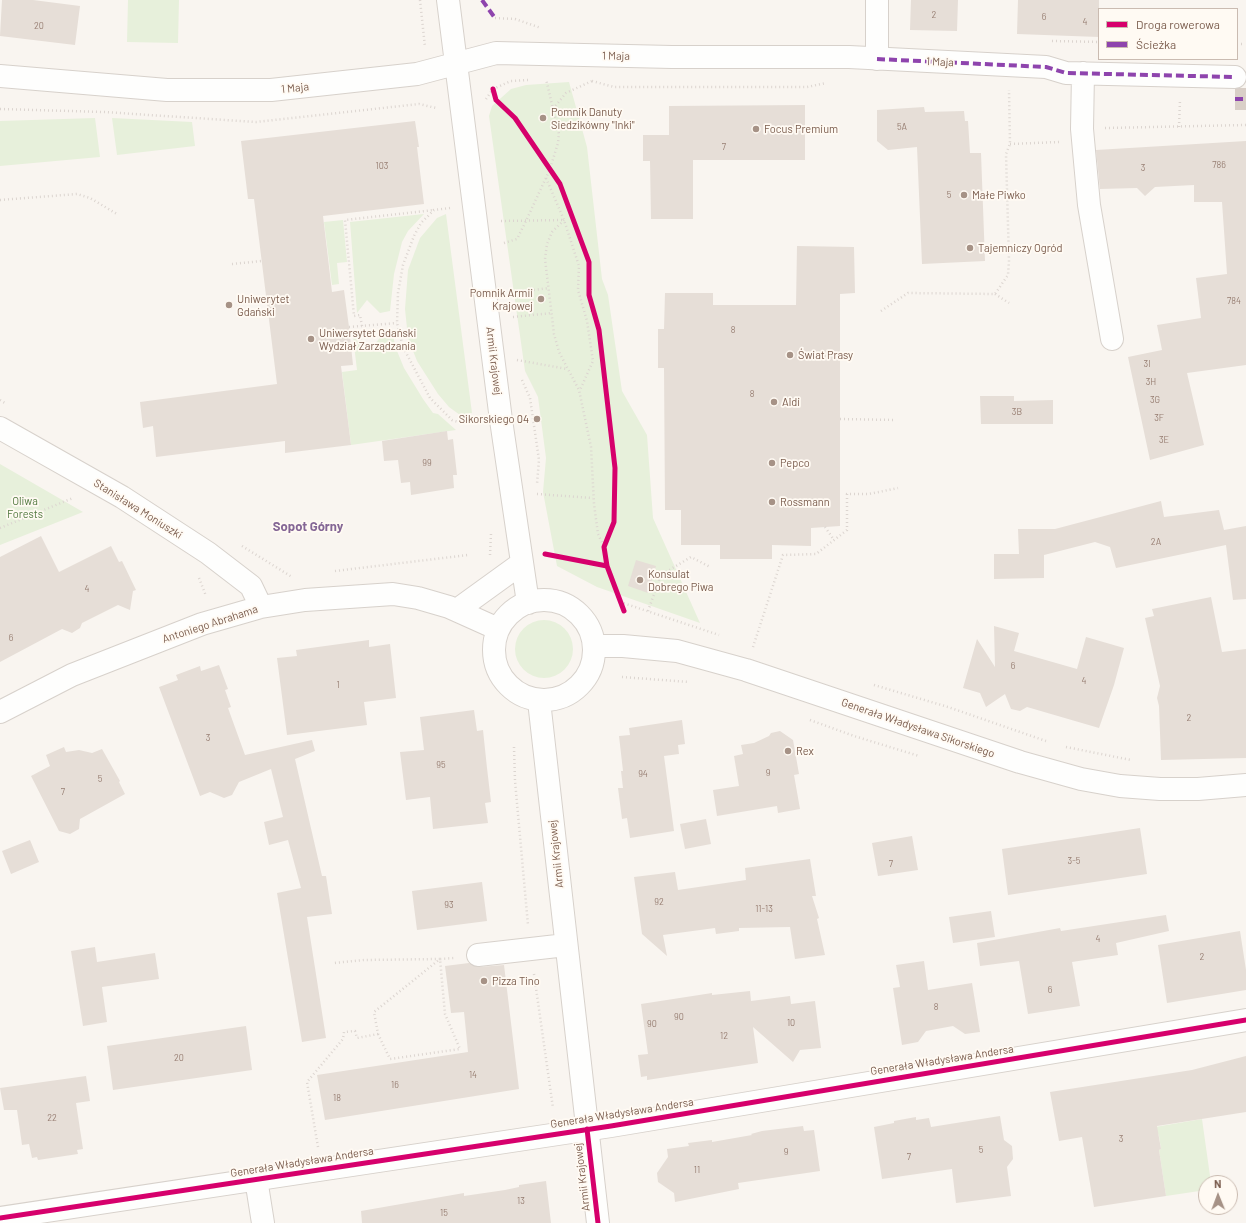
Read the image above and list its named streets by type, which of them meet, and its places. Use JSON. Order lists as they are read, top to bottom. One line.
{"streets":{"street":["1 Maja","Armii Krajowej","Stanisława Moniuszki","Antoniego Abrahama","Generała Władysława Sikorskiego","Generała Władysława Andersa"]},"crossings":[["1 Maja","Armii Krajowej"],["Armii Krajowej","Antoniego Abrahama"],["Armii Krajowej","Generała Władysława Sikorskiego"],["Armii Krajowej","Generała Władysława Andersa"],["Stanisława Moniuszki","Antoniego Abrahama"],["Antoniego Abrahama","Generała Władysława Sikorskiego"]],"districts":["Sopot Górny"],"parks":["Oliwa Forests"],"places":["Pomnik Danuty Siedzikówny \"Inki\"","Focus Premium","Małe Piwko","Tajemniczy Ogród","Pomnik Armii Krajowej","Uniwerytet Gdański","Uniwersytet Gdański Wydział Zarządzania","Świat Prasy","Aldi","Sikorskiego 04","Pepco","Rossmann","Konsulat Dobrego Piwa","Rex","Pizza Tino"],"house_numbers":["2","6","4","20","5A","7","786","103","3","5","784","8","3I","3H","8","3G","3B","3F","3E","99","2A","4","6","6","4","1","2","3","95","9","94","5","7","3-5","7","92","93","11-13","4","2","6","8","90","10","90","12","20","14","16","18","22","3","5","9","7","11","13","15"],"legend":["Droga rowerowa","Ścieżka"],"north":"top"}
